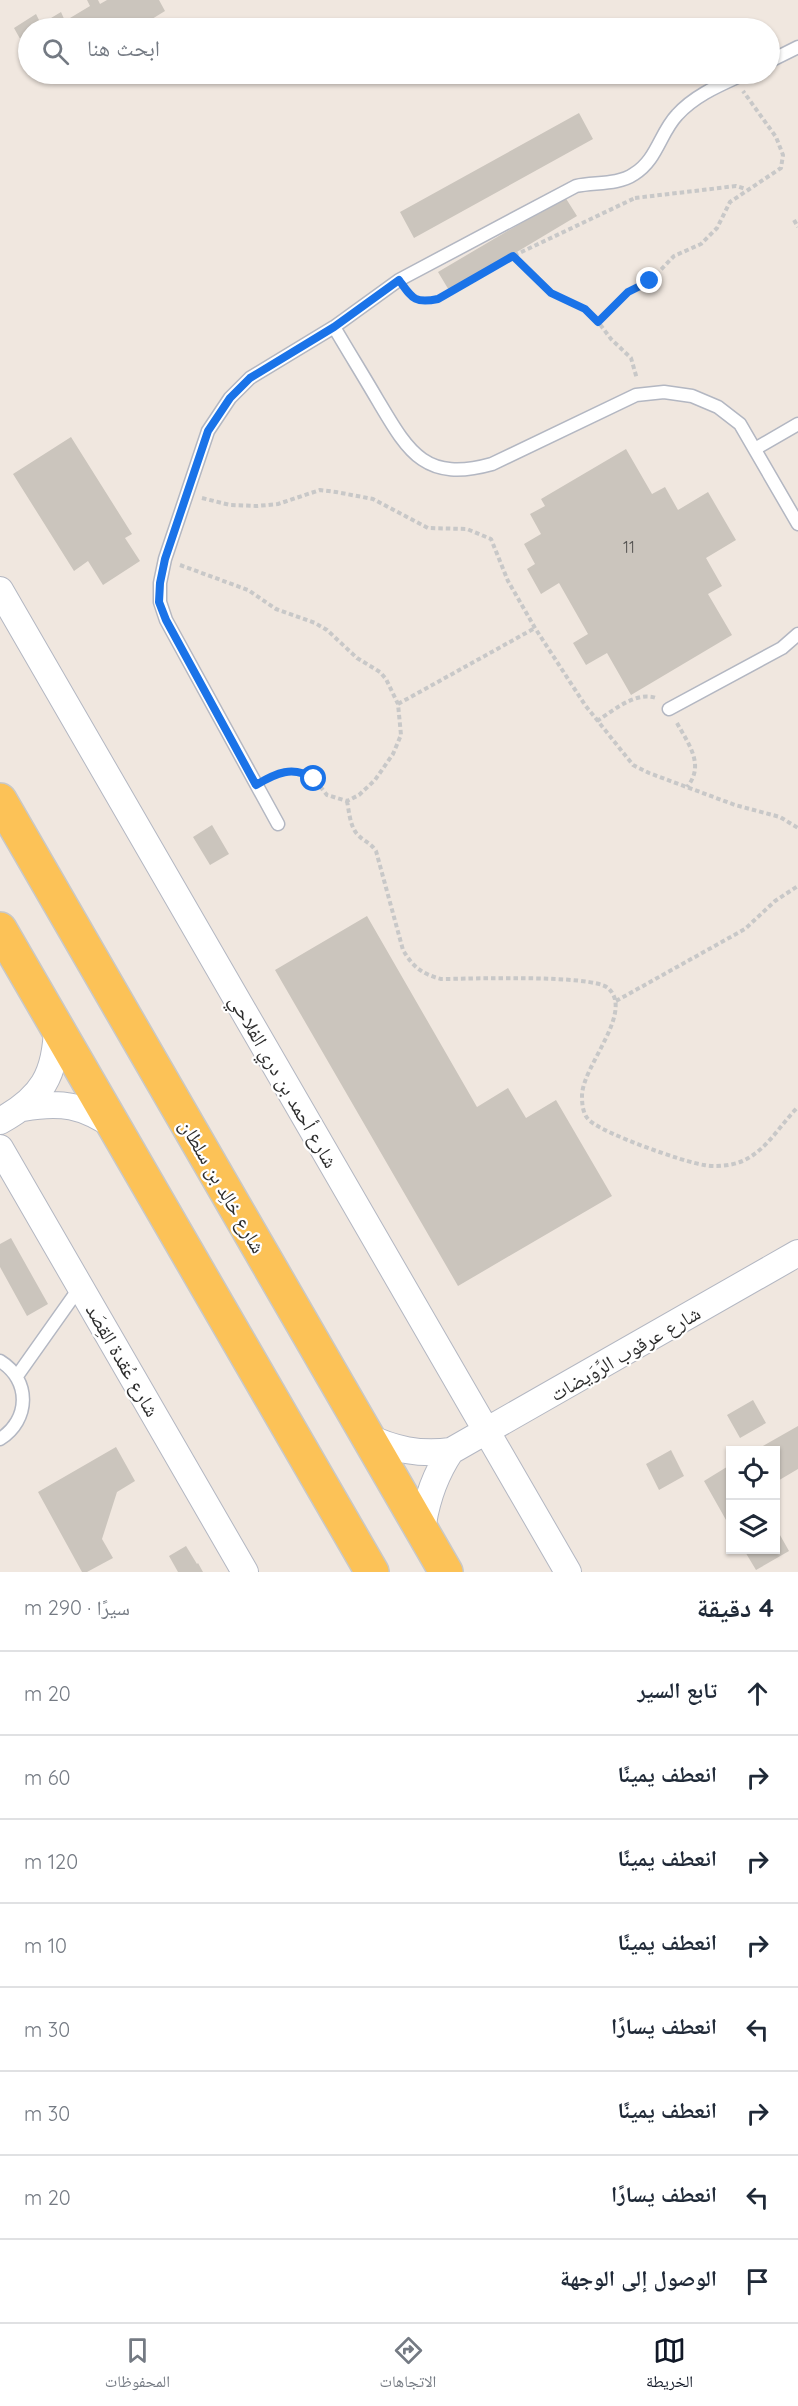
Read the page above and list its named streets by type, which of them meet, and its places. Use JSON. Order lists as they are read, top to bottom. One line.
{"streets":{"main road":["شارع خالِد بن سلطان"],"street":["شارع أحمد بن دري الفلاحي","شارع عرقوب الرِّوَيضات","شارع عُقدة القِصَد"]},"crossings":[["شارع أحمد بن دري الفلاحي","شارع عرقوب الرِّوَيضات"],["شارع خالِد بن سلطان","شارع عرقوب الرِّوَيضات"]],"house_numbers":["11"],"page":{"search":"ابحث هنا","heading":["4 دقيقة","سيرًا · 290 m"],"list":[["تابع السير","20 m"],["انعطف يمينًا","60 m"],["انعطف يمينًا","120 m"],["انعطف يمينًا","10 m"],["انعطف يسارًا","30 m"],["انعطف يمينًا","30 m"],["انعطف يسارًا","20 m"],"الوصول إلى الوجهة"],"nav":["الخريطة","الاتجاهات","المحفوظات"]}}
